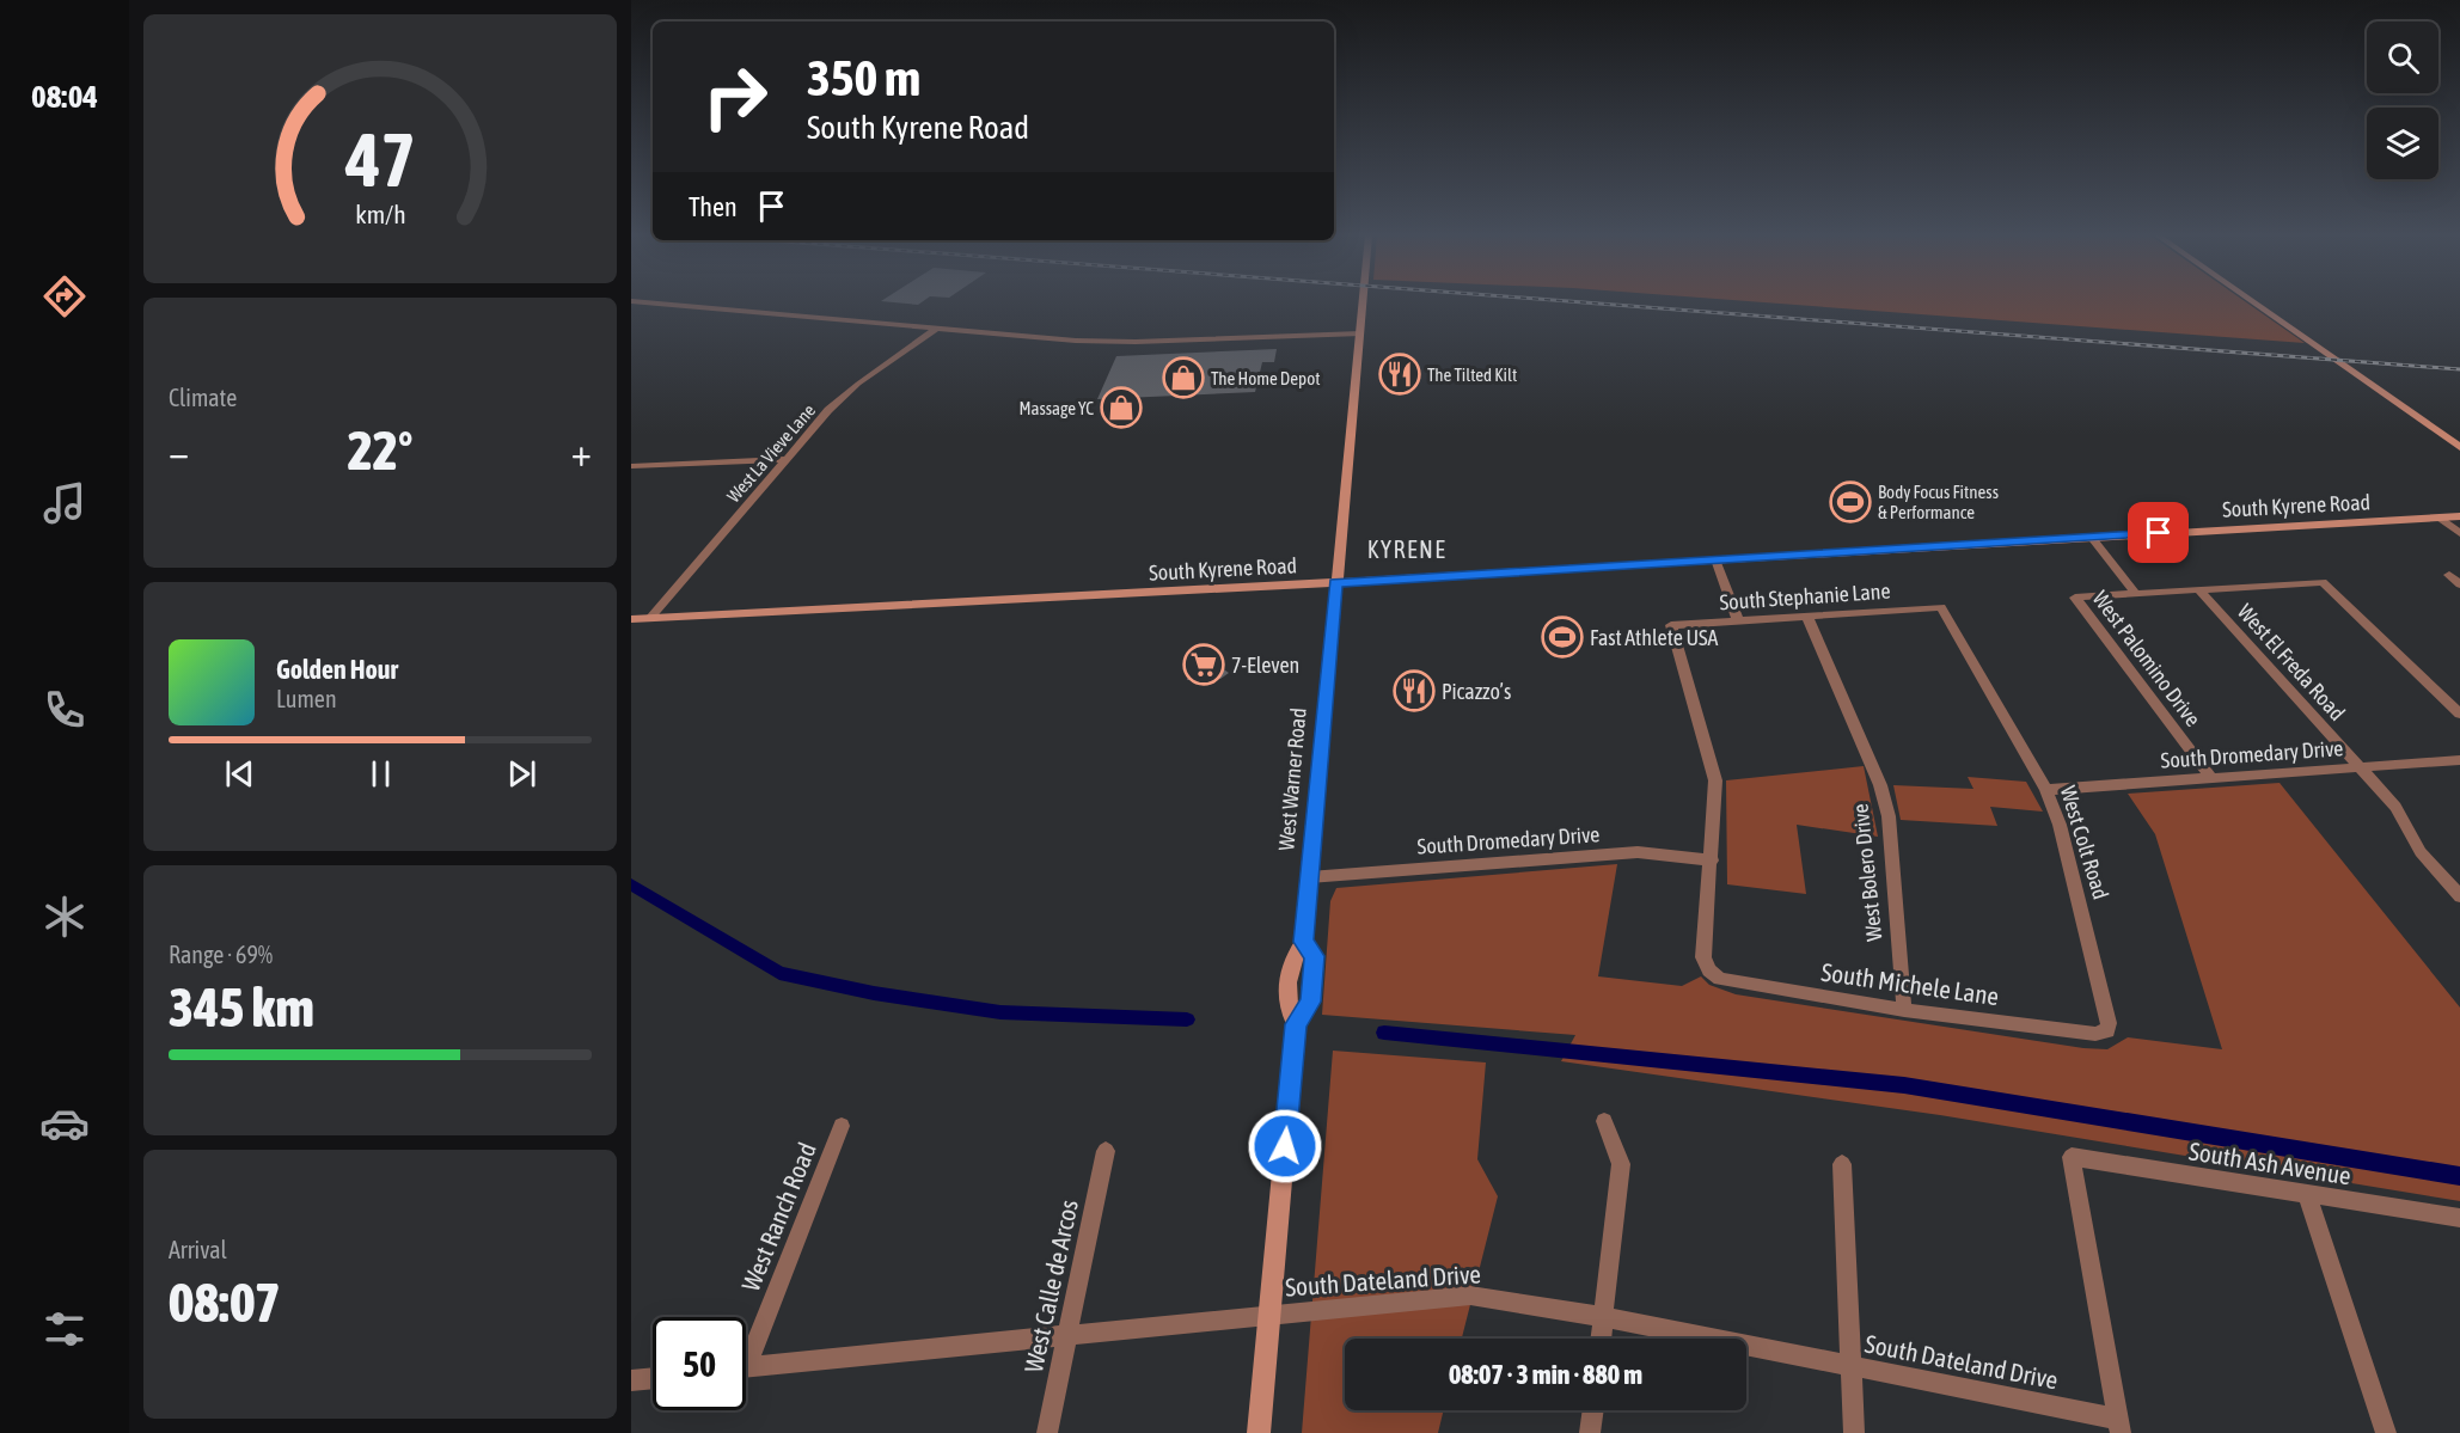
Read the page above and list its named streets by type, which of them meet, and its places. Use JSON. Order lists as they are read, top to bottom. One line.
{"streets":{"main road":["South Kyrene Road","West Warner Road"],"street":["West La Vieve Lane","South Stephanie Lane","West Palomino Drive","West El Freda Road","South Dromedary Drive","West Colt Road","West Bolero Drive","South Michele Lane","South Ash Avenue","West Ranch Road","South Dateland Drive","West Calle de Arcos"]},"crossings":[["West La Vieve Lane","South Kyrene Road"],["South Kyrene Road","West Warner Road"],["South Stephanie Lane","South Dromedary Drive"],["South Stephanie Lane","West Colt Road"],["South Stephanie Lane","West Bolero Drive"],["South Stephanie Lane","South Michele Lane"],["West Palomino Drive","South Dromedary Drive"],["West El Freda Road","South Dromedary Drive"],["South Dromedary Drive","West Warner Road"],["South Dromedary Drive","West Colt Road"],["South Dromedary Drive","South Michele Lane"],["West Warner Road","South Dateland Drive"],["West Colt Road","South Michele Lane"],["West Bolero Drive","South Michele Lane"],["South Ash Avenue","South Dateland Drive"],["South Dateland Drive","West Calle de Arcos"]],"districts":["KYRENE"],"places":{"restaurant":["The Tilted Kilt","Picazzo’s"],"shop":["The Home Depot","Massage YC"],"sports":["Body Focus Fitness & Performance","Fast Athlete USA"],"supermarket":["7-Eleven"]},"page":{"tabs":"08:04","turn":["350 m","South Kyrene Road"],"then":"Then","tile":["Climate",["Range · 69%","345 km"],["Arrival","08:07"]],"heat":["−","22°","+"],"song":["Golden Hour","Lumen"],"limit":"50","trip":"08:07 · 3 min · 880 m","gauge":["47","km/h"]}}
